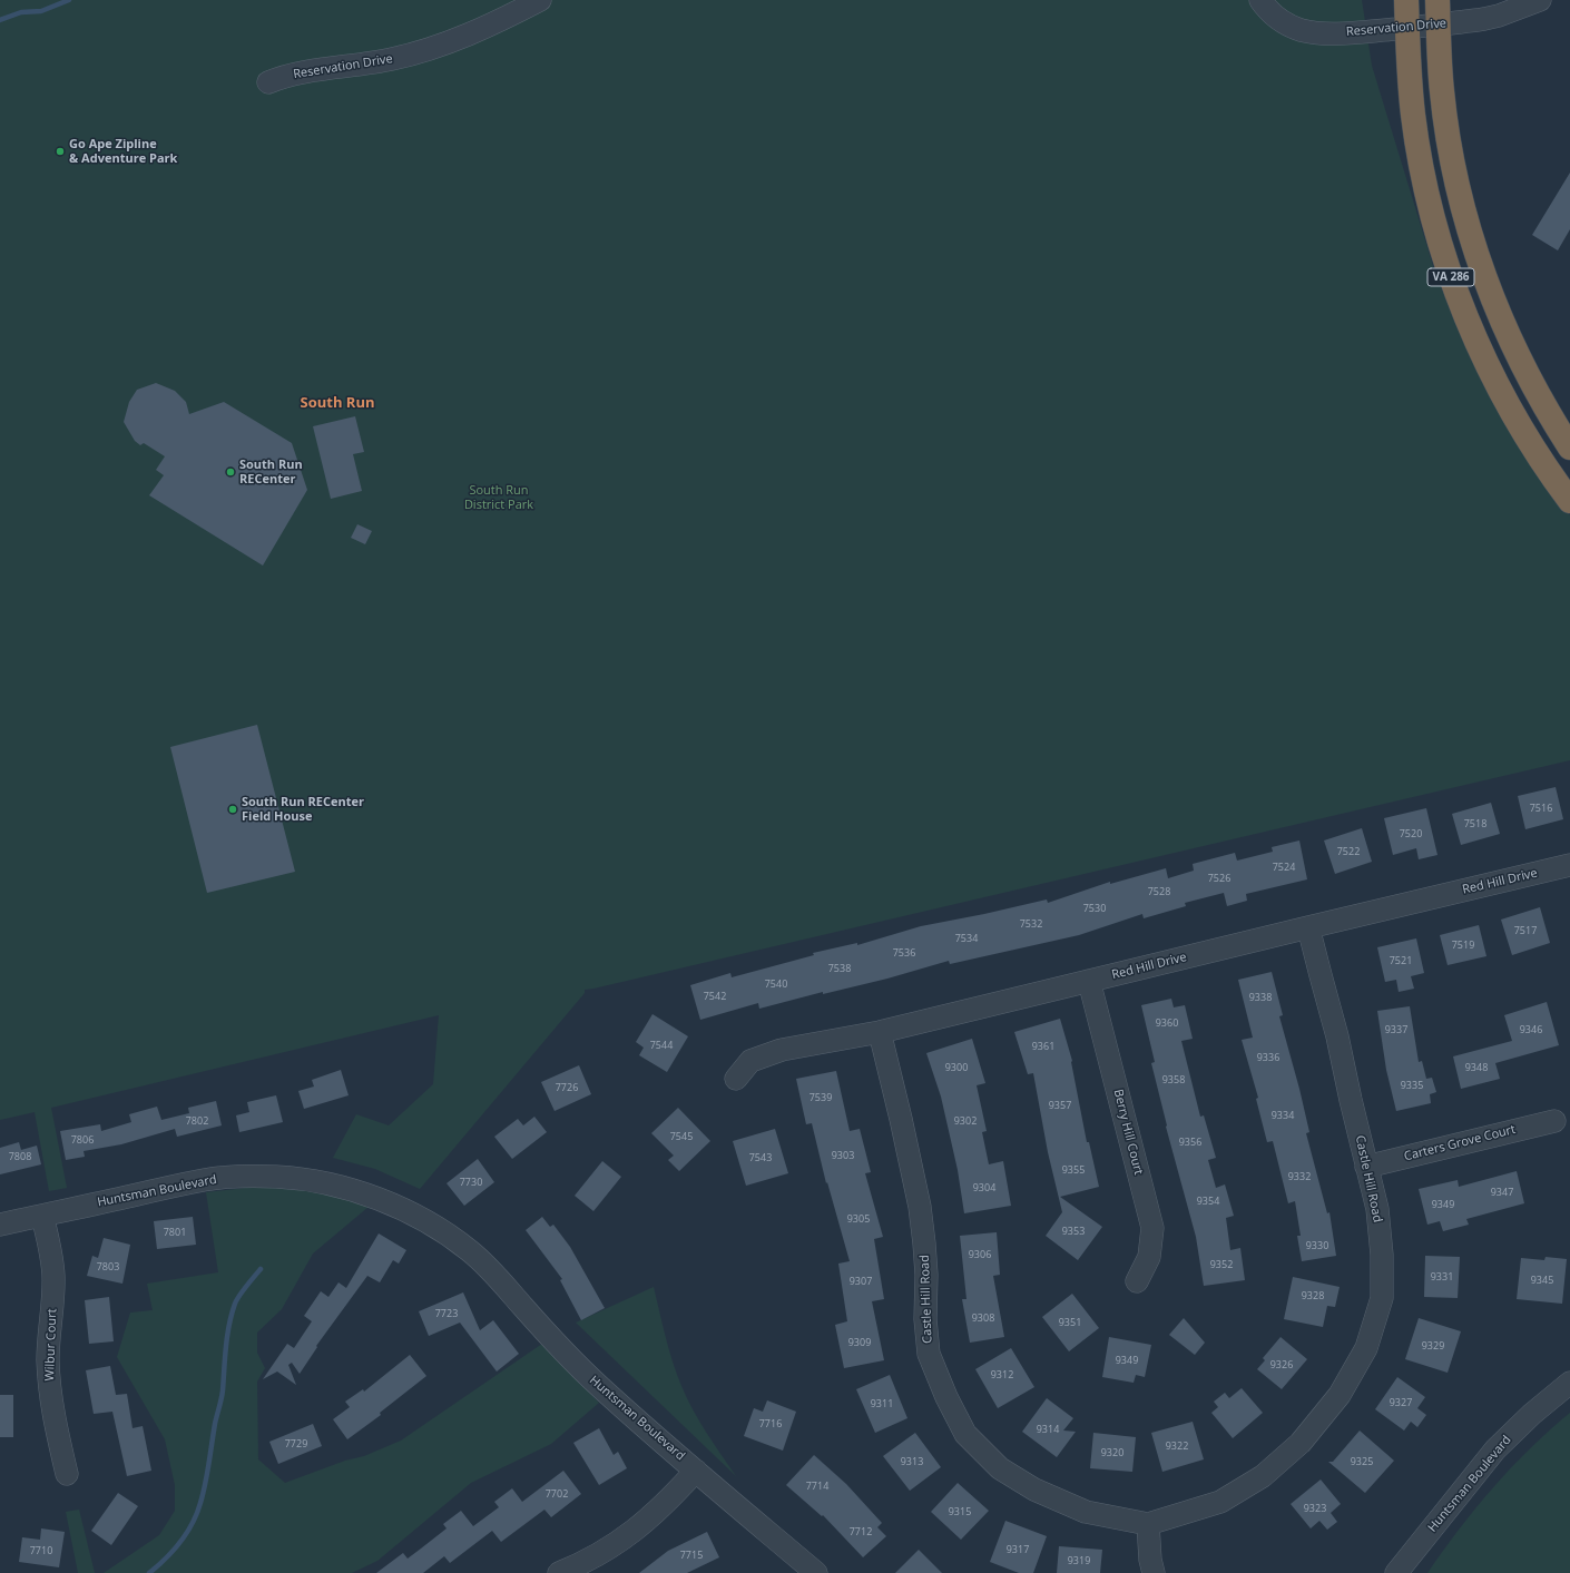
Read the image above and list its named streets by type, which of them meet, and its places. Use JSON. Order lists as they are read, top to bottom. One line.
{"streets":{"highway":["VA 286"],"street":["Reservation Drive","Red Hill Drive","Berry Hill Court","Carters Grove Court","Castle Hill Road","Huntsman Boulevard","Wilbur Court"]},"crossings":[["Reservation Drive","VA 286"],["Red Hill Drive","Berry Hill Court"],["Red Hill Drive","Castle Hill Road"],["Carters Grove Court","Castle Hill Road"],["Huntsman Boulevard","Wilbur Court"]],"districts":["South Run"],"parks":["South Run District Park"],"places":["Go Ape Zipline & Adventure Park","South Run RECenter","South Run RECenter Field House"],"house_numbers":["7516","7518","7520","7522","7524","7526","7528","7530","7532","7517","7534","7519","7536","7521","7538","7540","7542","9338","9360","9337","9346","7544","9361","9336","9300","9348","9358","9335","7726","7539","9357","9334","7802","9302","7545","7806","9356","9303","7808","7543","9355","9332","7730","9304","9347","9354","9349","9305","9353","7801","9330","9306","9352","7803","9331","9345","9307","9328","7723","9308","9351","9309","9329","9349","9326","9312","9327","9311","7716","9314","7729","9322","9320","9313","9325","7714","7702","9323","9315","7712","9317","7710","7715","9319"]}
